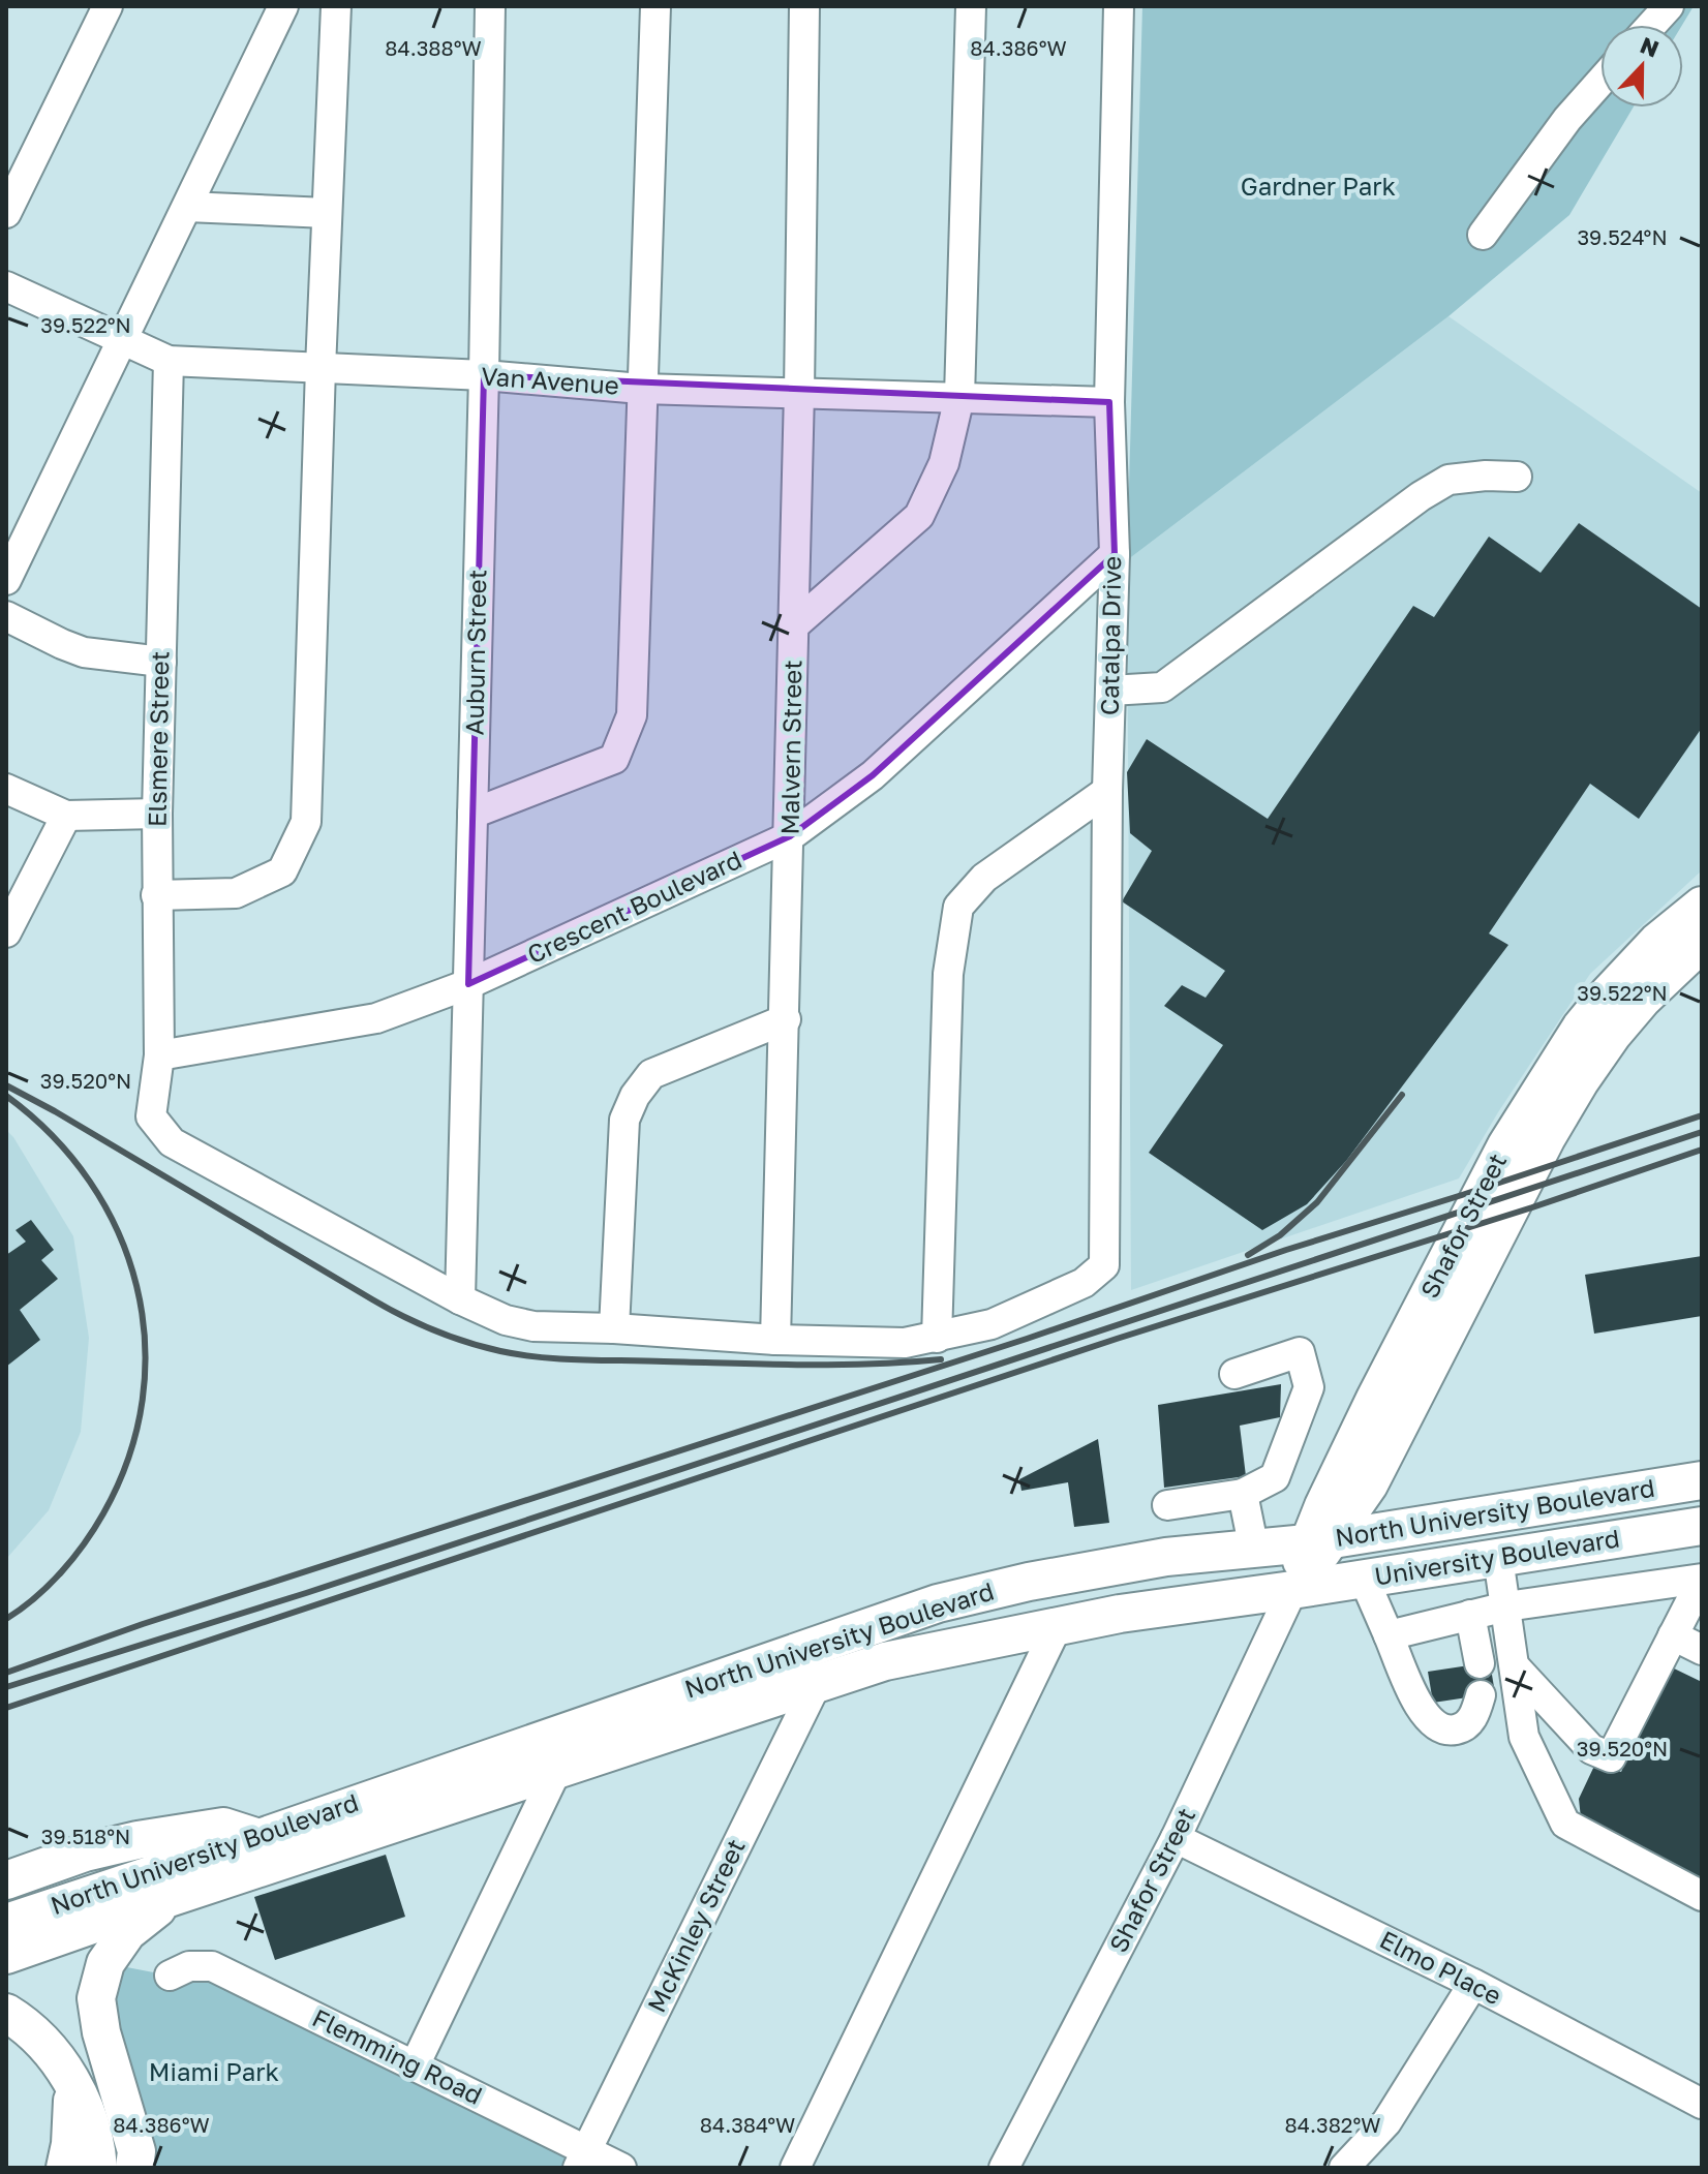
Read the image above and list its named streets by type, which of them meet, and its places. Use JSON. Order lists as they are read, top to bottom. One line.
{"streets":{"main road":["Shafor Street","North University Boulevard","University Boulevard"],"street":["Van Avenue","Catalpa Drive","Auburn Street","Elsmere Street","Malvern Street","Crescent Boulevard","McKinley Street","Elmo Place","Flemming Road"]},"crossings":[["Van Avenue","Catalpa Drive"],["Van Avenue","Auburn Street"],["Van Avenue","Elsmere Street"],["Van Avenue","Malvern Street"],["Catalpa Drive","Crescent Boulevard"],["Auburn Street","Elsmere Street"],["Auburn Street","Crescent Boulevard"],["Elsmere Street","Crescent Boulevard"],["Malvern Street","Crescent Boulevard"],["Shafor Street","North University Boulevard"],["Shafor Street","University Boulevard"],["Shafor Street","Elmo Place"],["North University Boulevard","University Boulevard"],["North University Boulevard","McKinley Street"],["McKinley Street","Flemming Road"]],"parks":["Gardner Park","Miami Park"],"north":"top","coordinates":["84.386°W","84.388°W","39.524°N","39.522°N","39.520°N","39.518°N","84.384°W","84.382°W"]}
